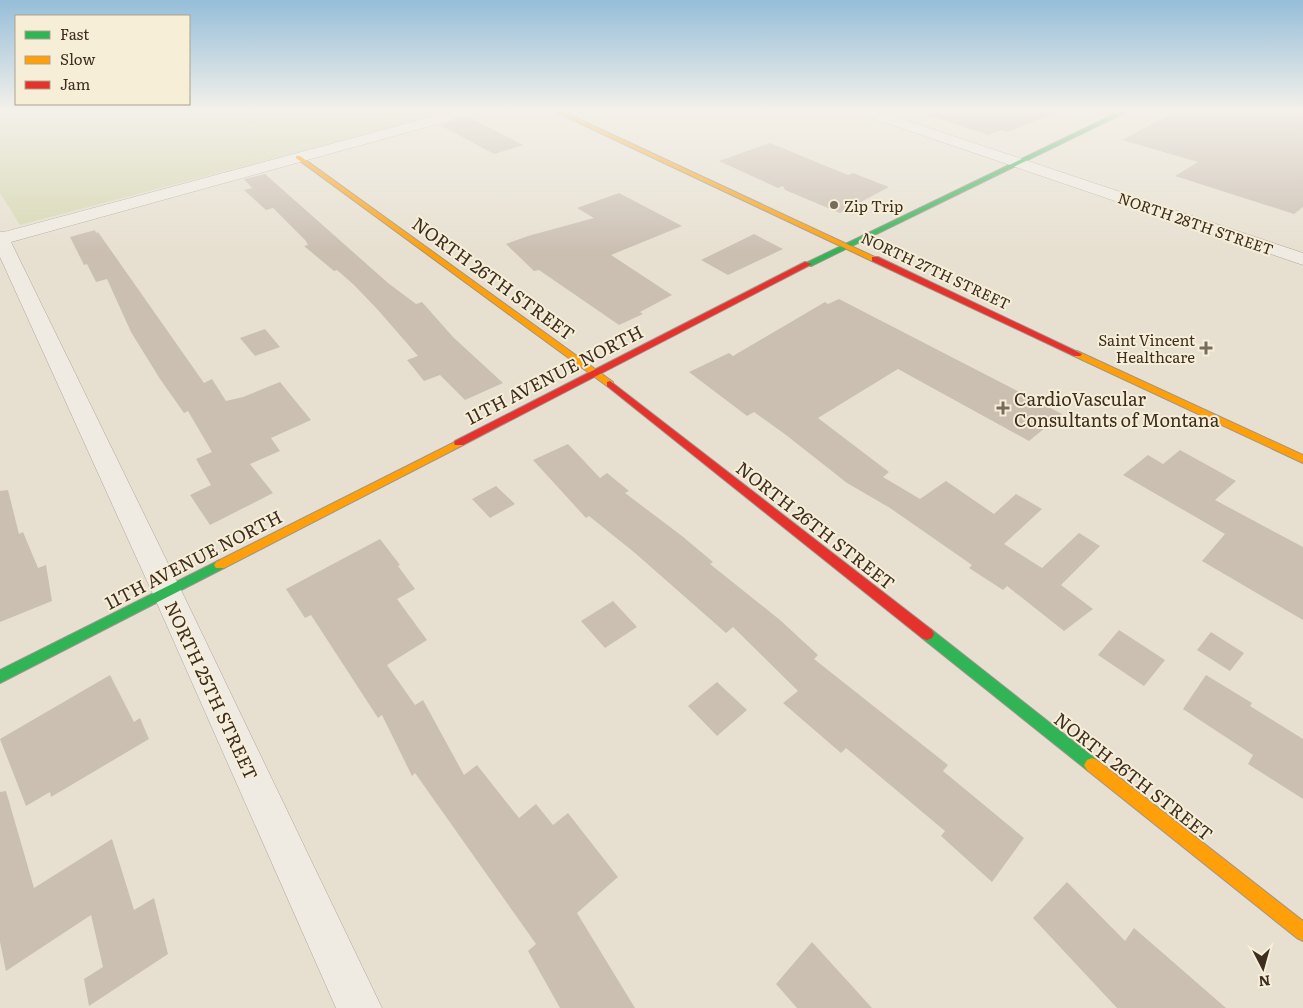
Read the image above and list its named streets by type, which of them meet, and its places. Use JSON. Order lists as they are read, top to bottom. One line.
{"streets":{"street":["NORTH 28TH STREET","NORTH 27TH STREET","NORTH 26TH STREET","11TH AVENUE NORTH","NORTH 25TH STREET"]},"crossings":[["NORTH 28TH STREET","11TH AVENUE NORTH"],["NORTH 27TH STREET","11TH AVENUE NORTH"],["NORTH 26TH STREET","11TH AVENUE NORTH"],["11TH AVENUE NORTH","NORTH 25TH STREET"]],"places":{"other":["Zip Trip"],"health":["Saint Vincent Healthcare","CardioVascular Consultants of Montana"]},"legend":["Fast","Slow","Jam"],"north":"bottom"}
